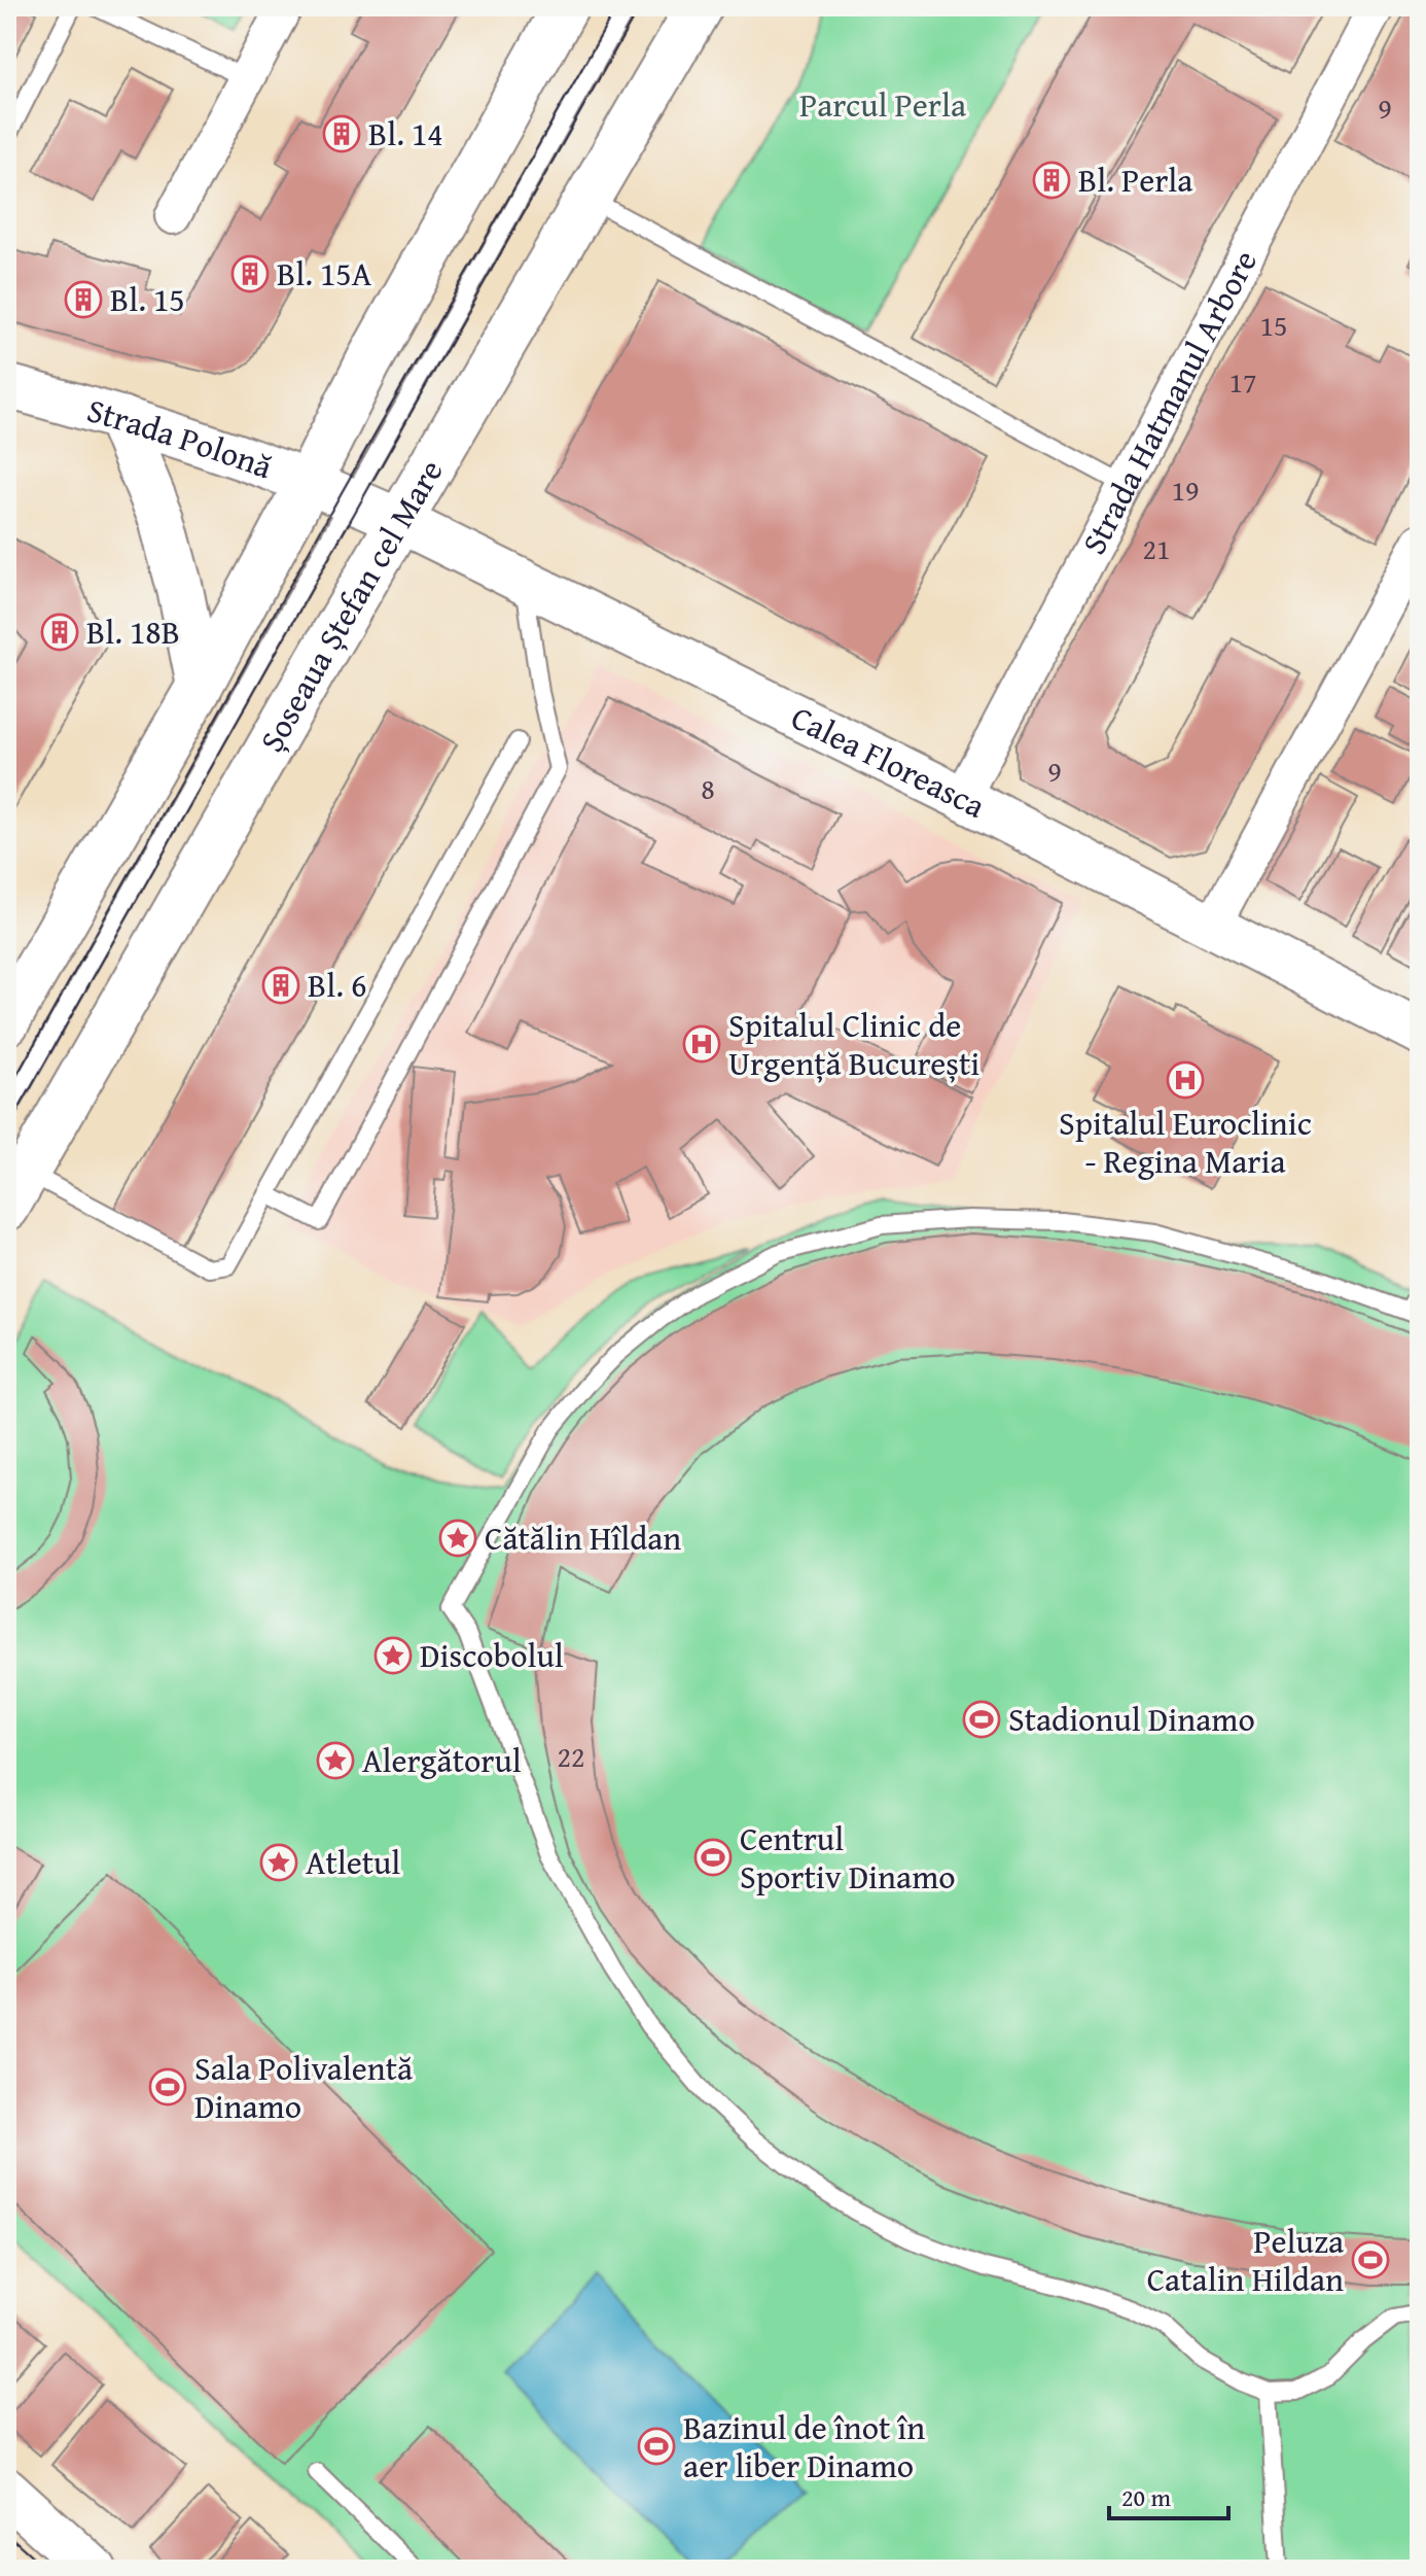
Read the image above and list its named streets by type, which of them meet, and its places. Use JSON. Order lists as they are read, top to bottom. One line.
{"streets":{"main road":["Șoseaua Ștefan cel Mare"],"street":["Strada Hatmanul Arbore","Strada Polonă","Calea Floreasca"]},"crossings":[["Strada Hatmanul Arbore","Calea Floreasca"],["Strada Polonă","Șoseaua Ștefan cel Mare"],["Strada Polonă","Calea Floreasca"],["Șoseaua Ștefan cel Mare","Calea Floreasca"]],"parks":["Parcul Perla"],"places":{"building":["Bl. 14","Bl. Perla","Bl. 15A","Bl. 15","Bl. 18B","Bl. 6"],"hospital":["Spitalul Clinic de Urgență București","Spitalul Euroclinic - Regina Maria"],"place":["Cătălin Hîldan","Discobolul","Alergătorul","Atletul"],"sports":["Stadionul Dinamo","Centrul Sportiv Dinamo","Sala Polivalentă Dinamo","Peluza Catalin Hildan","Bazinul de înot în aer liber Dinamo"]},"house_numbers":["9","15","17","19","21","9","8","22"],"scale_bar":"20 m"}
